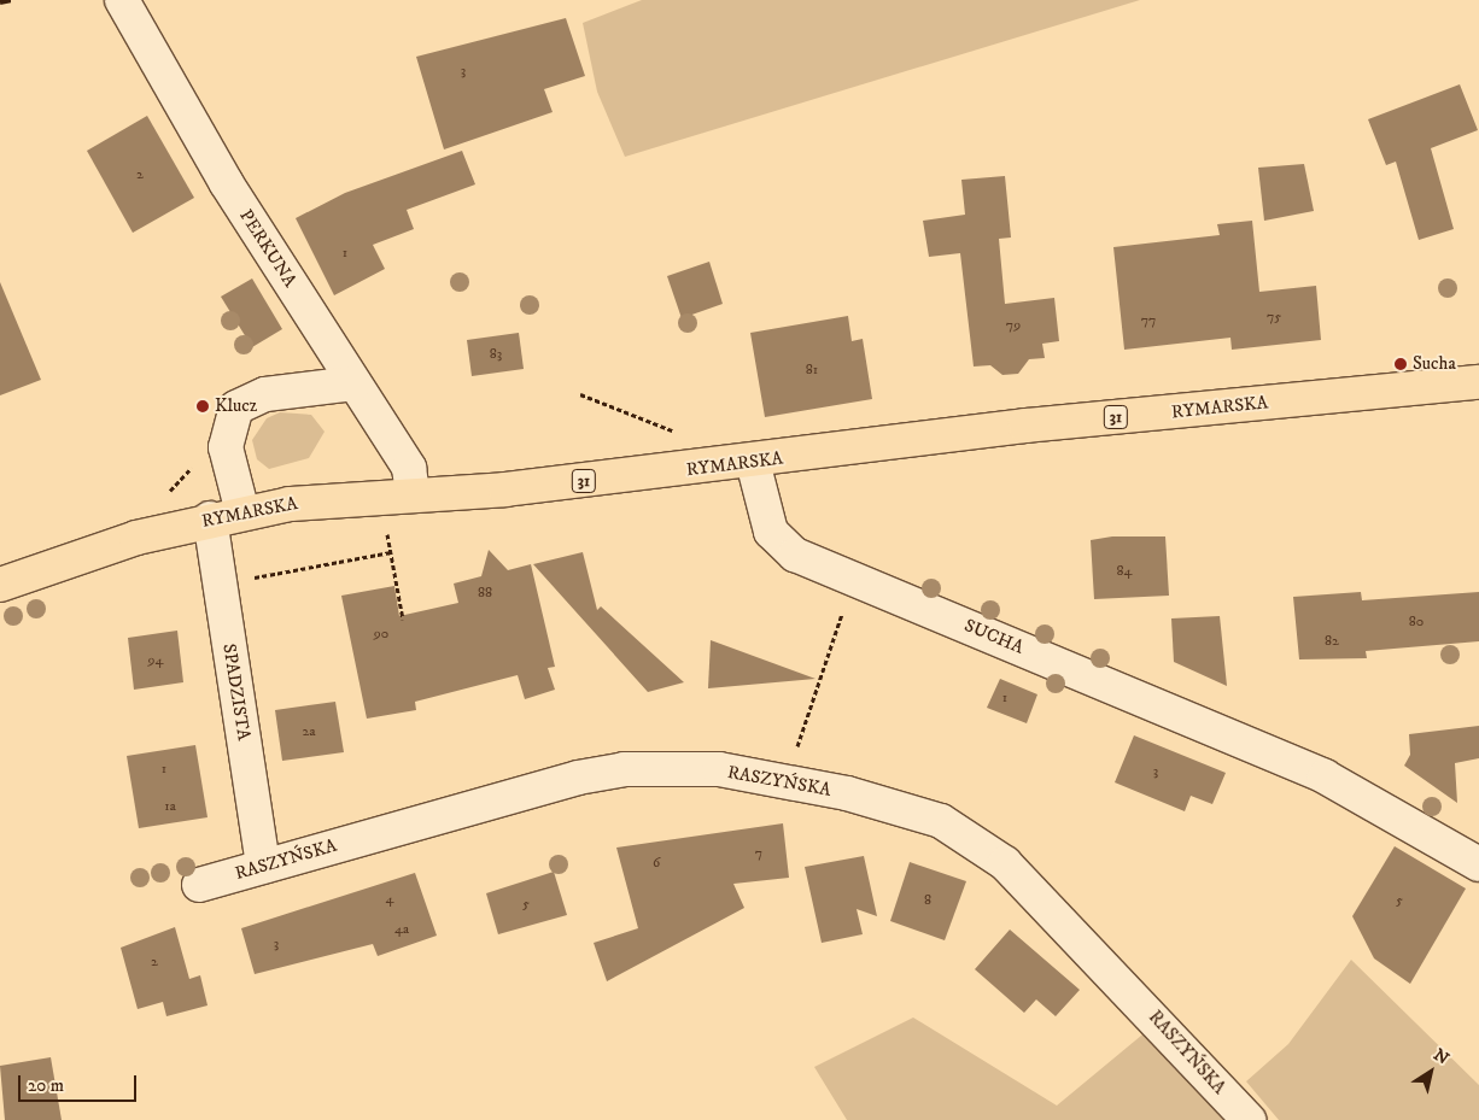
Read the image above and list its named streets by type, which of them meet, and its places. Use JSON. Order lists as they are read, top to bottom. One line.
{"streets":{"main road":["RYMARSKA","31"],"street":["PERKUNA","SUCHA","SPADZISTA","RASZYŃSKA"]},"crossings":[["PERKUNA","RYMARSKA"],["RYMARSKA","SUCHA"],["RYMARSKA","SPADZISTA"],["SPADZISTA","RASZYŃSKA"]],"places":["Sucha","Klucz"],"house_numbers":["3","2","1","75","77","79","83","81","84","88","80","90","82","94","1","2a","1","3","1a","7","6","4","8","5","5","4a","3","2"],"scale_bar":"20 m","north":"top right"}
